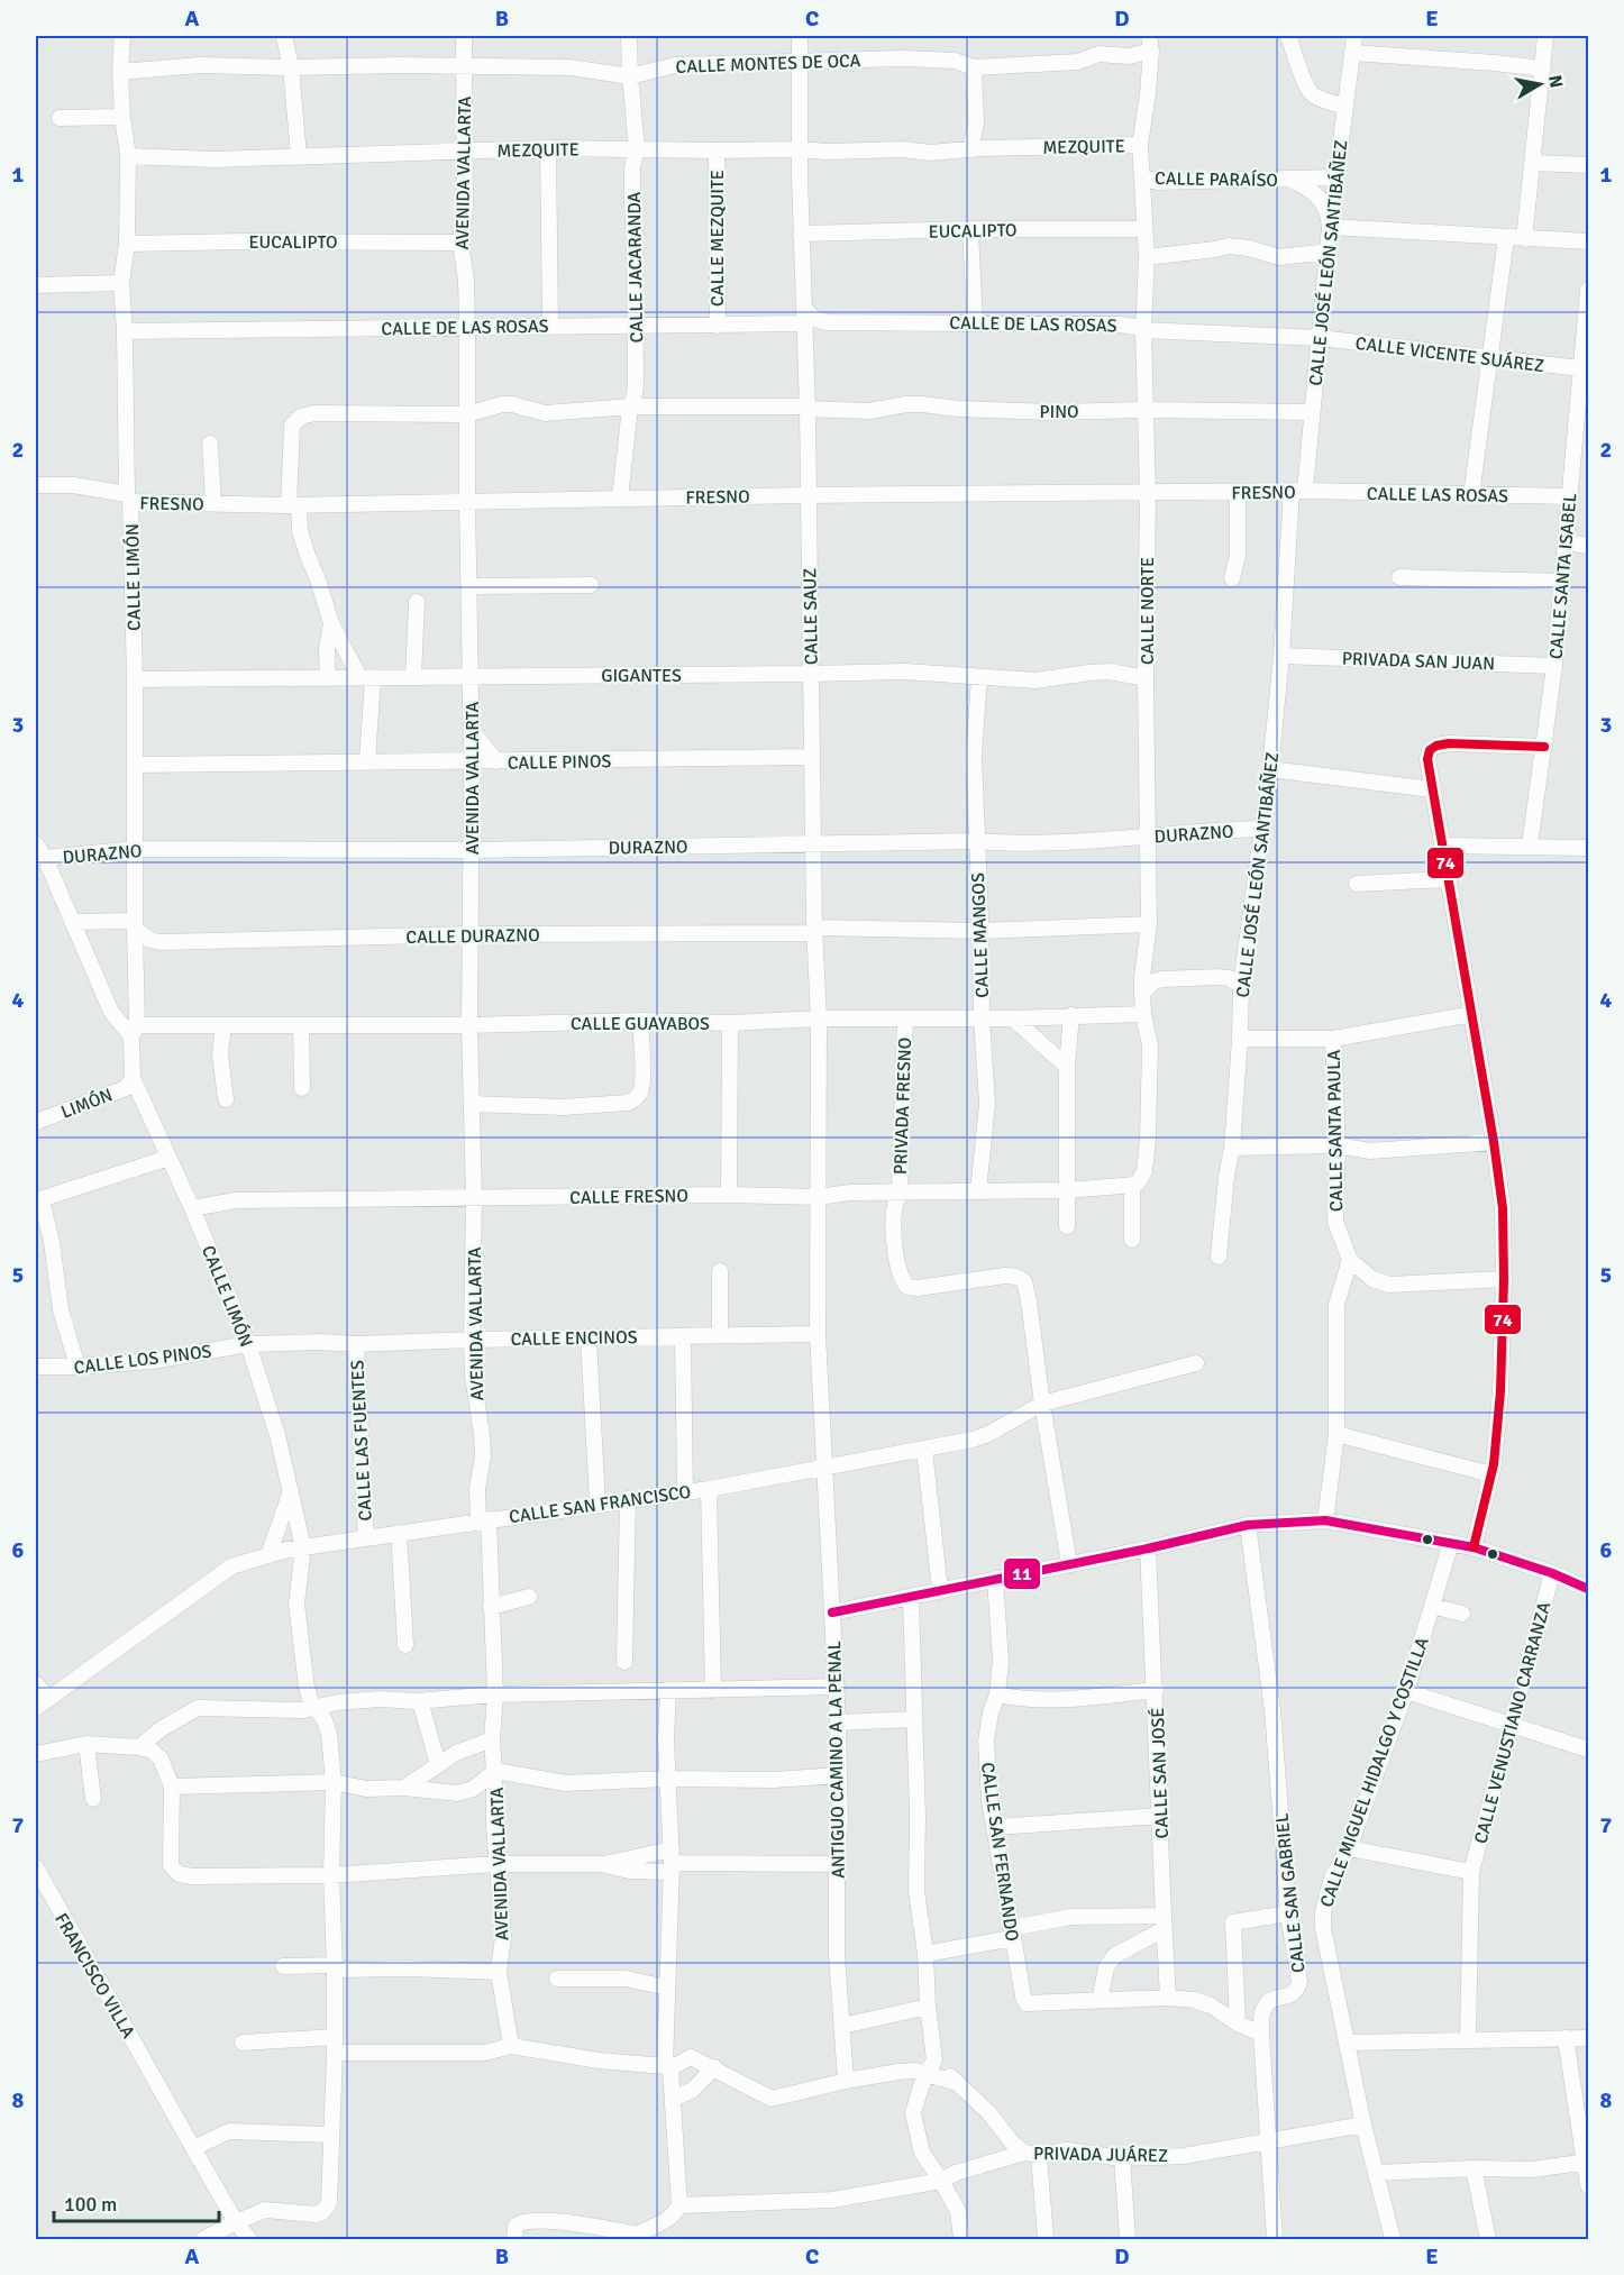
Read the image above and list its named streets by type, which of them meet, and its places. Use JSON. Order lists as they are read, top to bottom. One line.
{"streets":{"street":["CALLE MONTES DE OCA","MEZQUITE","AVENIDA VALLARTA","CALLE PARAÍSO","EUCALIPTO","CALLE MEZQUITE","CALLE JOSÉ LEÓN SANTIBÁÑEZ","CALLE JACARANDA","CALLE DE LAS ROSAS","CALLE VICENTE SUÁREZ","PINO","FRESNO","CALLE LAS ROSAS","CALLE SANTA ISABEL","CALLE LIMÓN","CALLE NORTE","CALLE SAUZ","PRIVADA SAN JUAN","GIGANTES","CALLE PINOS","DURAZNO","CALLE DURAZNO","CALLE MANGOS","CALLE GUAYABOS","LIMÓN","PRIVADA FRESNO","CALLE SANTA PAULA","CALLE FRESNO","CALLE ENCINOS","CALLE LOS PINOS","CALLE LAS FUENTES","CALLE SAN FRANCISCO","CALLE VENUSTIANO CARRANZA","ANTIGUO CAMINO A LA PENAL","CALLE MIGUEL HIDALGO Y COSTILLA","CALLE SAN JOSÉ","CALLE SAN FERNANDO","CALLE SAN GABRIEL","FRANCISCO VILLA","PRIVADA JUÁREZ"]},"crossings":[["CALLE MONTES DE OCA","AVENIDA VALLARTA"],["CALLE MONTES DE OCA","CALLE JACARANDA"],["CALLE MONTES DE OCA","CALLE LIMÓN"],["CALLE MONTES DE OCA","CALLE NORTE"],["CALLE MONTES DE OCA","CALLE SAUZ"],["MEZQUITE","AVENIDA VALLARTA"],["MEZQUITE","CALLE MEZQUITE"],["MEZQUITE","CALLE JACARANDA"],["MEZQUITE","CALLE LIMÓN"],["MEZQUITE","CALLE NORTE"],["MEZQUITE","CALLE SAUZ"],["AVENIDA VALLARTA","EUCALIPTO"],["AVENIDA VALLARTA","CALLE DE LAS ROSAS"],["AVENIDA VALLARTA","PINO"],["AVENIDA VALLARTA","FRESNO"],["AVENIDA VALLARTA","GIGANTES"],["AVENIDA VALLARTA","CALLE PINOS"],["AVENIDA VALLARTA","DURAZNO"],["AVENIDA VALLARTA","CALLE DURAZNO"],["AVENIDA VALLARTA","CALLE GUAYABOS"],["AVENIDA VALLARTA","CALLE FRESNO"],["AVENIDA VALLARTA","CALLE ENCINOS"],["AVENIDA VALLARTA","CALLE SAN FRANCISCO"],["CALLE PARAÍSO","CALLE JOSÉ LEÓN SANTIBÁÑEZ"],["CALLE PARAÍSO","CALLE NORTE"],["EUCALIPTO","CALLE LIMÓN"],["EUCALIPTO","CALLE NORTE"],["EUCALIPTO","CALLE SAUZ"],["CALLE MEZQUITE","CALLE DE LAS ROSAS"],["CALLE JOSÉ LEÓN SANTIBÁÑEZ","CALLE DE LAS ROSAS"],["CALLE JOSÉ LEÓN SANTIBÁÑEZ","CALLE VICENTE SUÁREZ"],["CALLE JOSÉ LEÓN SANTIBÁÑEZ","PINO"],["CALLE JOSÉ LEÓN SANTIBÁÑEZ","FRESNO"],["CALLE JOSÉ LEÓN SANTIBÁÑEZ","CALLE LAS ROSAS"],["CALLE JOSÉ LEÓN SANTIBÁÑEZ","PRIVADA SAN JUAN"],["CALLE JOSÉ LEÓN SANTIBÁÑEZ","DURAZNO"],["CALLE JACARANDA","CALLE DE LAS ROSAS"],["CALLE JACARANDA","PINO"],["CALLE JACARANDA","FRESNO"],["CALLE DE LAS ROSAS","CALLE VICENTE SUÁREZ"],["CALLE DE LAS ROSAS","CALLE LIMÓN"],["CALLE DE LAS ROSAS","CALLE NORTE"],["CALLE DE LAS ROSAS","CALLE SAUZ"],["CALLE VICENTE SUÁREZ","CALLE SANTA ISABEL"],["PINO","FRESNO"],["PINO","CALLE NORTE"],["PINO","CALLE SAUZ"],["PINO","GIGANTES"],["FRESNO","CALLE LAS ROSAS"],["FRESNO","CALLE LIMÓN"],["FRESNO","CALLE NORTE"],["FRESNO","CALLE SAUZ"],["CALLE LAS ROSAS","CALLE SANTA ISABEL"],["CALLE SANTA ISABEL","PRIVADA SAN JUAN"],["CALLE LIMÓN","GIGANTES"],["CALLE LIMÓN","CALLE PINOS"],["CALLE LIMÓN","DURAZNO"],["CALLE LIMÓN","CALLE DURAZNO"],["CALLE LIMÓN","CALLE GUAYABOS"],["CALLE LIMÓN","LIMÓN"],["CALLE LIMÓN","CALLE FRESNO"],["CALLE LIMÓN","CALLE ENCINOS"],["CALLE LIMÓN","CALLE LOS PINOS"],["CALLE LIMÓN","CALLE SAN FRANCISCO"],["CALLE LIMÓN","FRANCISCO VILLA"],["CALLE NORTE","GIGANTES"],["CALLE NORTE","DURAZNO"],["CALLE NORTE","CALLE DURAZNO"],["CALLE NORTE","CALLE GUAYABOS"],["CALLE NORTE","CALLE FRESNO"],["CALLE SAUZ","GIGANTES"],["CALLE SAUZ","CALLE PINOS"],["CALLE SAUZ","DURAZNO"],["CALLE SAUZ","CALLE DURAZNO"],["CALLE SAUZ","CALLE GUAYABOS"],["CALLE SAUZ","CALLE FRESNO"],["CALLE SAUZ","ANTIGUO CAMINO A LA PENAL"],["GIGANTES","CALLE MANGOS"],["DURAZNO","CALLE MANGOS"],["CALLE DURAZNO","CALLE MANGOS"],["CALLE MANGOS","CALLE GUAYABOS"],["CALLE MANGOS","CALLE FRESNO"],["CALLE GUAYABOS","PRIVADA FRESNO"],["PRIVADA FRESNO","CALLE FRESNO"],["PRIVADA FRESNO","CALLE SAN FRANCISCO"],["CALLE FRESNO","ANTIGUO CAMINO A LA PENAL"],["CALLE ENCINOS","CALLE LOS PINOS"],["CALLE ENCINOS","CALLE LAS FUENTES"],["CALLE ENCINOS","ANTIGUO CAMINO A LA PENAL"],["CALLE LAS FUENTES","CALLE SAN FRANCISCO"],["CALLE SAN FRANCISCO","ANTIGUO CAMINO A LA PENAL"],["CALLE MIGUEL HIDALGO Y COSTILLA","PRIVADA JUÁREZ"],["CALLE SAN GABRIEL","PRIVADA JUÁREZ"]],"lines":["transit line 74","transit line 11"],"scale_bar":"100 m","north":"right","grid":{"columns":["A","B","C","D","E"],"rows":["1","2","3","4","5","6","7","8"]}}
